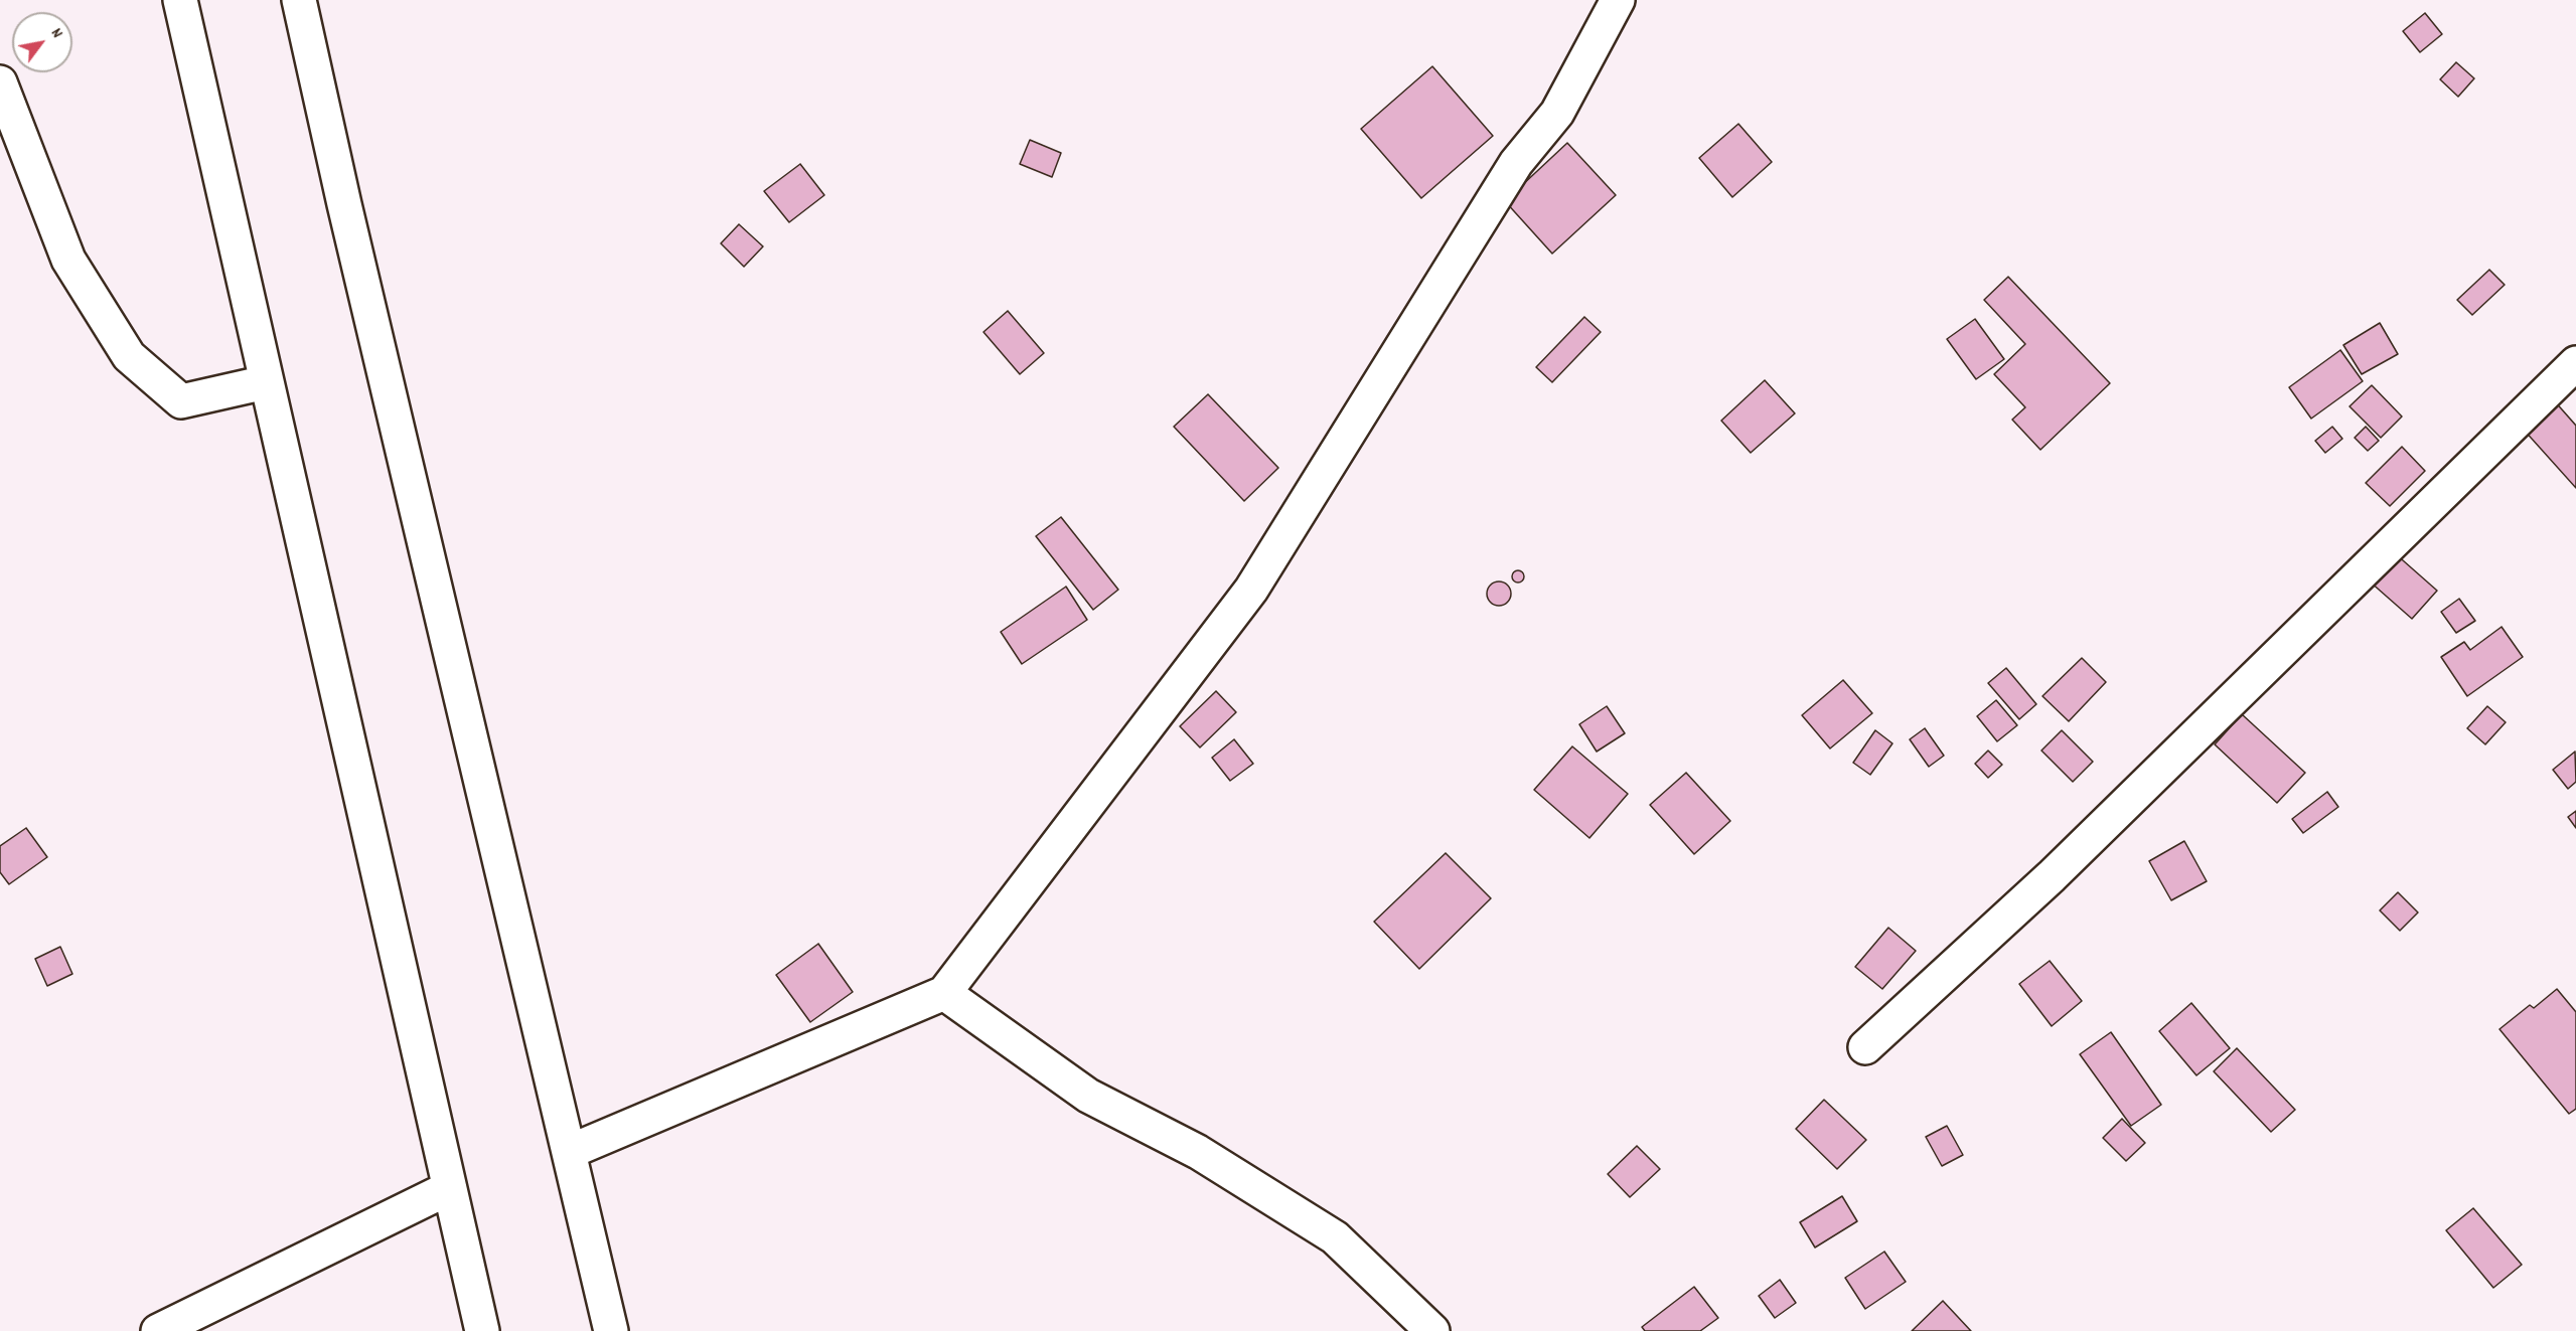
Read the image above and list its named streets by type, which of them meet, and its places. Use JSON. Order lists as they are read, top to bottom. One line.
{"north":"top right"}
